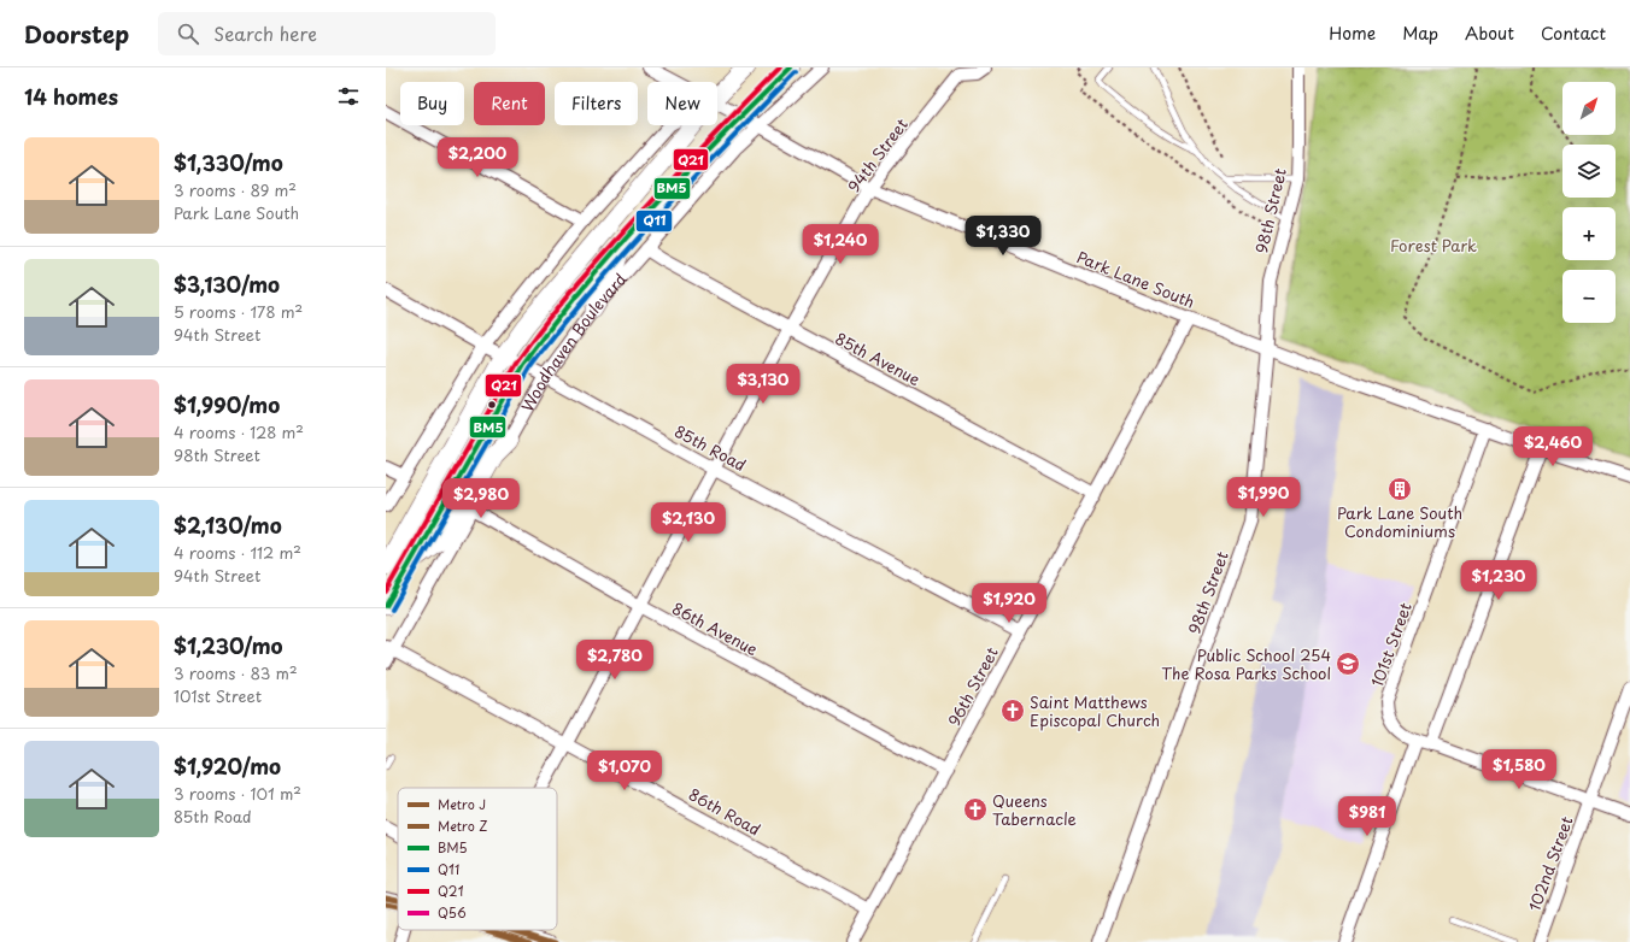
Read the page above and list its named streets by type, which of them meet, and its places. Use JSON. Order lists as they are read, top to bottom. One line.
{"streets":{"main road":["Woodhaven Boulevard"],"street":["94th Street","98th Street","Park Lane South","85th Avenue","85th Road","86th Avenue","101st Street","96th Street","86th Road","102nd Street"]},"crossings":[["94th Street","Park Lane South"],["94th Street","85th Avenue"],["94th Street","85th Road"],["94th Street","86th Avenue"],["94th Street","86th Road"],["98th Street","Park Lane South"],["Park Lane South","Woodhaven Boulevard"],["Park Lane South","101st Street"],["Park Lane South","96th Street"],["Woodhaven Boulevard","85th Avenue"],["Woodhaven Boulevard","85th Road"],["Woodhaven Boulevard","86th Avenue"],["Woodhaven Boulevard","86th Road"],["85th Avenue","96th Street"],["85th Road","96th Street"],["86th Avenue","96th Street"],["96th Street","86th Road"]],"parks":["Forest Park"],"places":{"building":["Park Lane South Condominiums"],"school or university":["Public School 254 The Rosa Parks School"],"church":["Saint Matthews Episcopal Church","Queens Tabernacle"]},"lines":["transit line BM5","transit line Q21","transit line Q11","metro line J","transit line Q56","metro line Z"],"legend":["Metro J","Metro Z","BM5","Q11","Q21","Q56"],"north":"top right","page":{"header":"Doorstep","search":"Search here","nav":["Home","Map","About","Contact"],"heading":"14 homes","map_buttons":["+","−"],"chip":["Buy","Rent","Filters","New"],"list":[{"name":"$1,330/mo","note":"3 rooms · 89 m² · Park Lane South"},{"name":"$3,130/mo","note":"5 rooms · 178 m² · 94th Street"},{"name":"$1,990/mo","note":"4 rooms · 128 m² · 98th Street"},{"name":"$2,130/mo","note":"4 rooms · 112 m² · 94th Street"},{"name":"$1,230/mo","note":"3 rooms · 83 m² · 101st Street"},{"name":"$1,920/mo","note":"3 rooms · 101 m² · 85th Road"}],"price":["$2,200","$1,330","$1,240","$3,130","$2,460","$1,990","$2,980","$2,130","$1,230","$1,920","$2,780","$1,580","$1,070","$981"]}}
